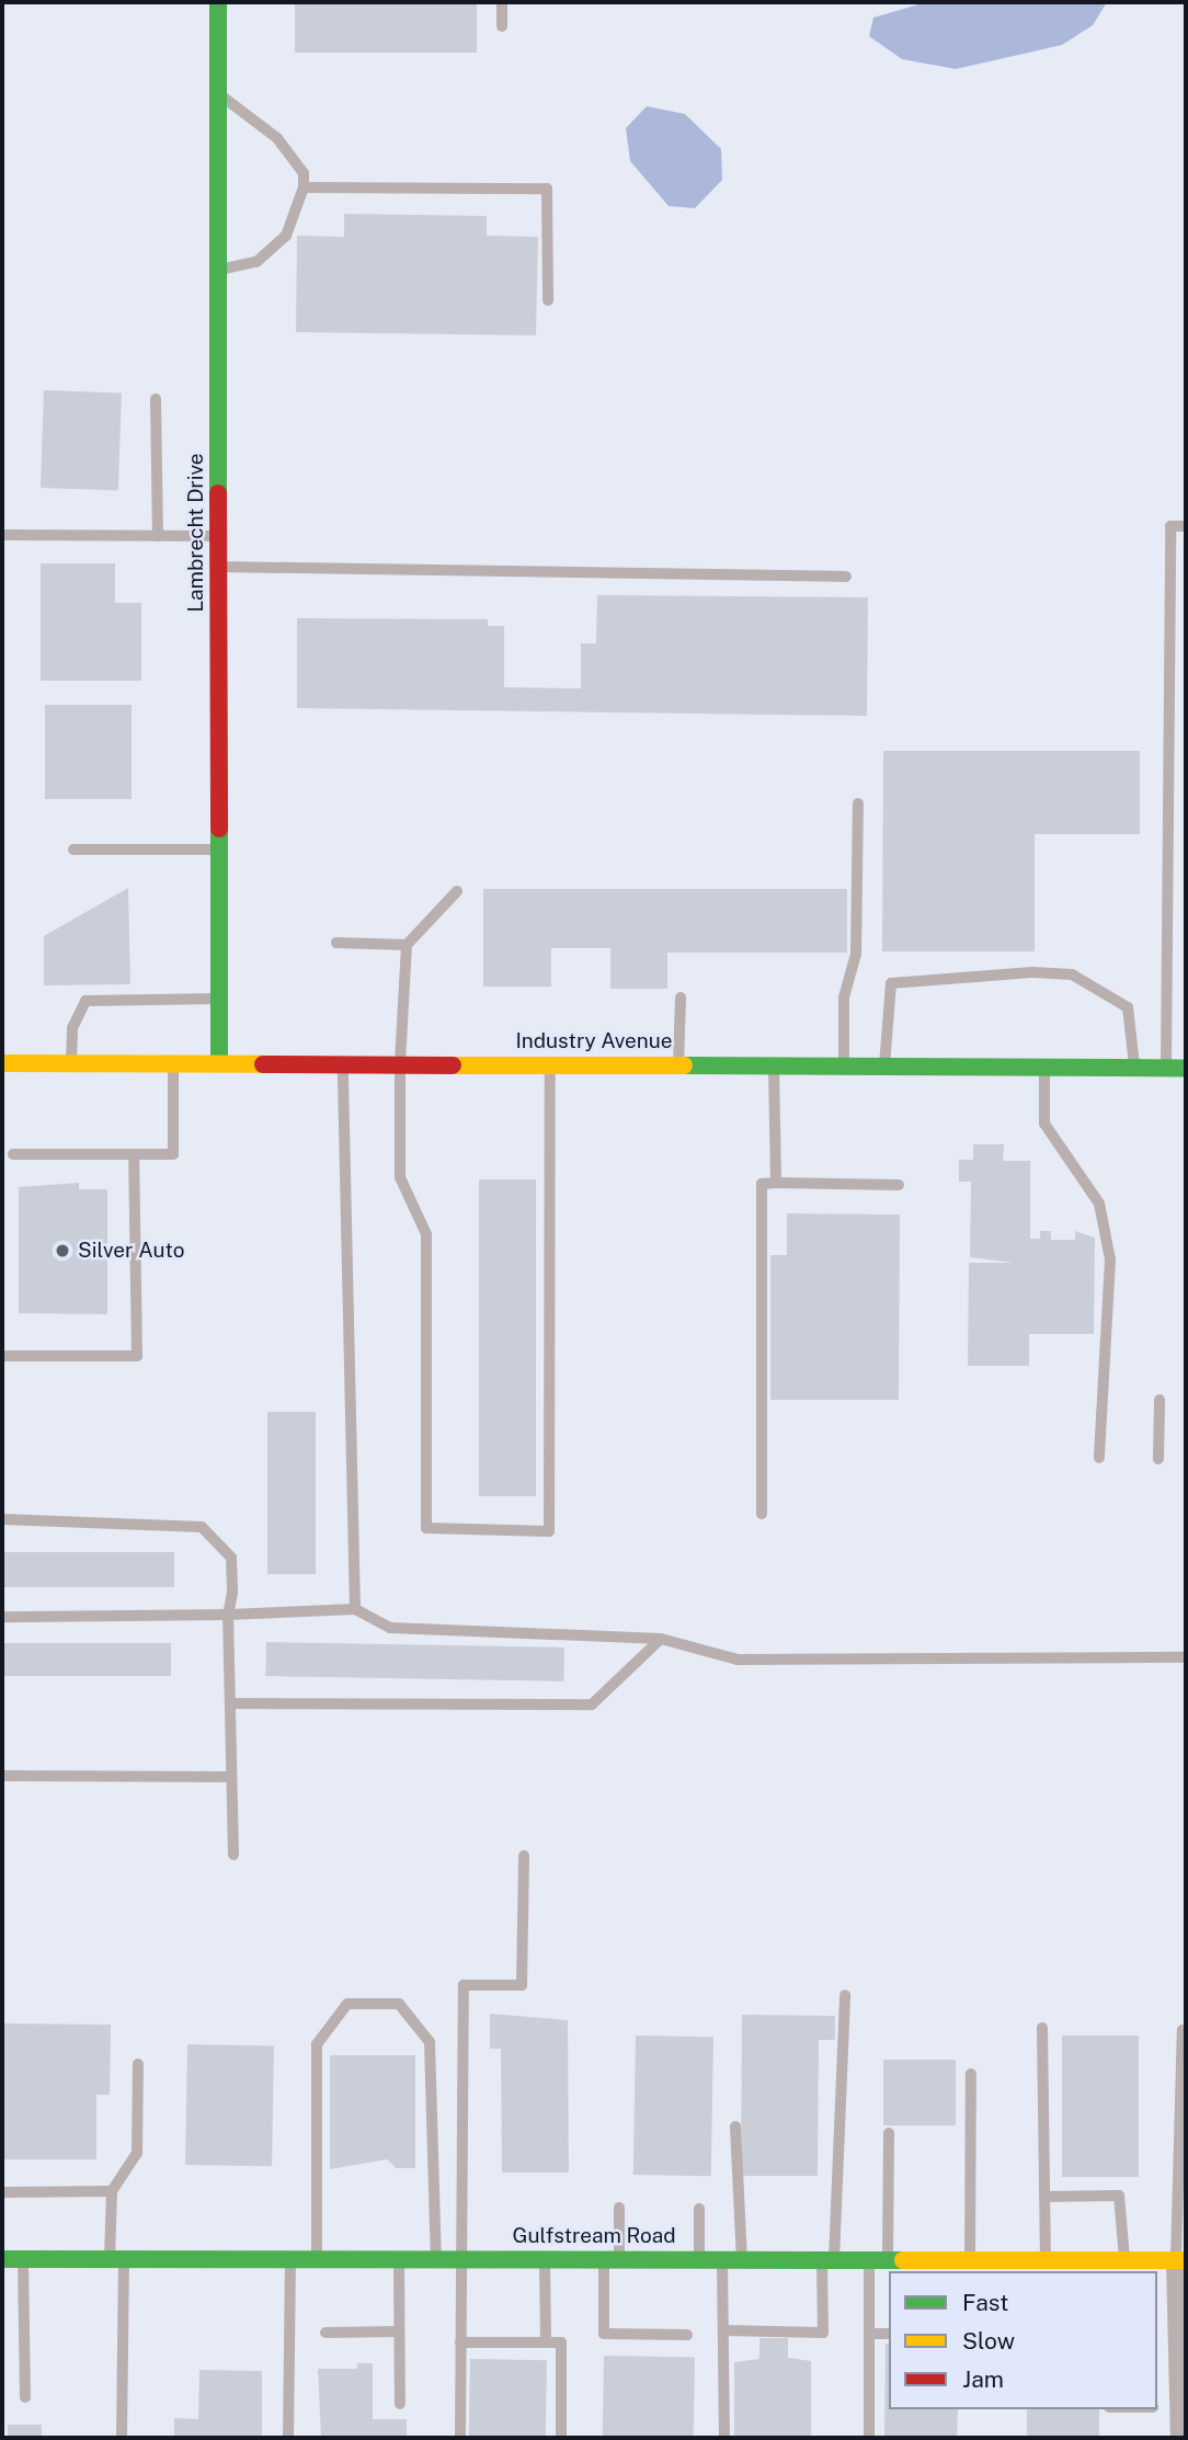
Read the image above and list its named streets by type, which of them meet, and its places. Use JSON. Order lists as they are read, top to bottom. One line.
{"streets":{"street":["Lambrecht Drive","Industry Avenue","Gulfstream Road"]},"crossings":[["Lambrecht Drive","Industry Avenue"]],"places":["Silver Auto"],"legend":["Fast","Slow","Jam"]}
